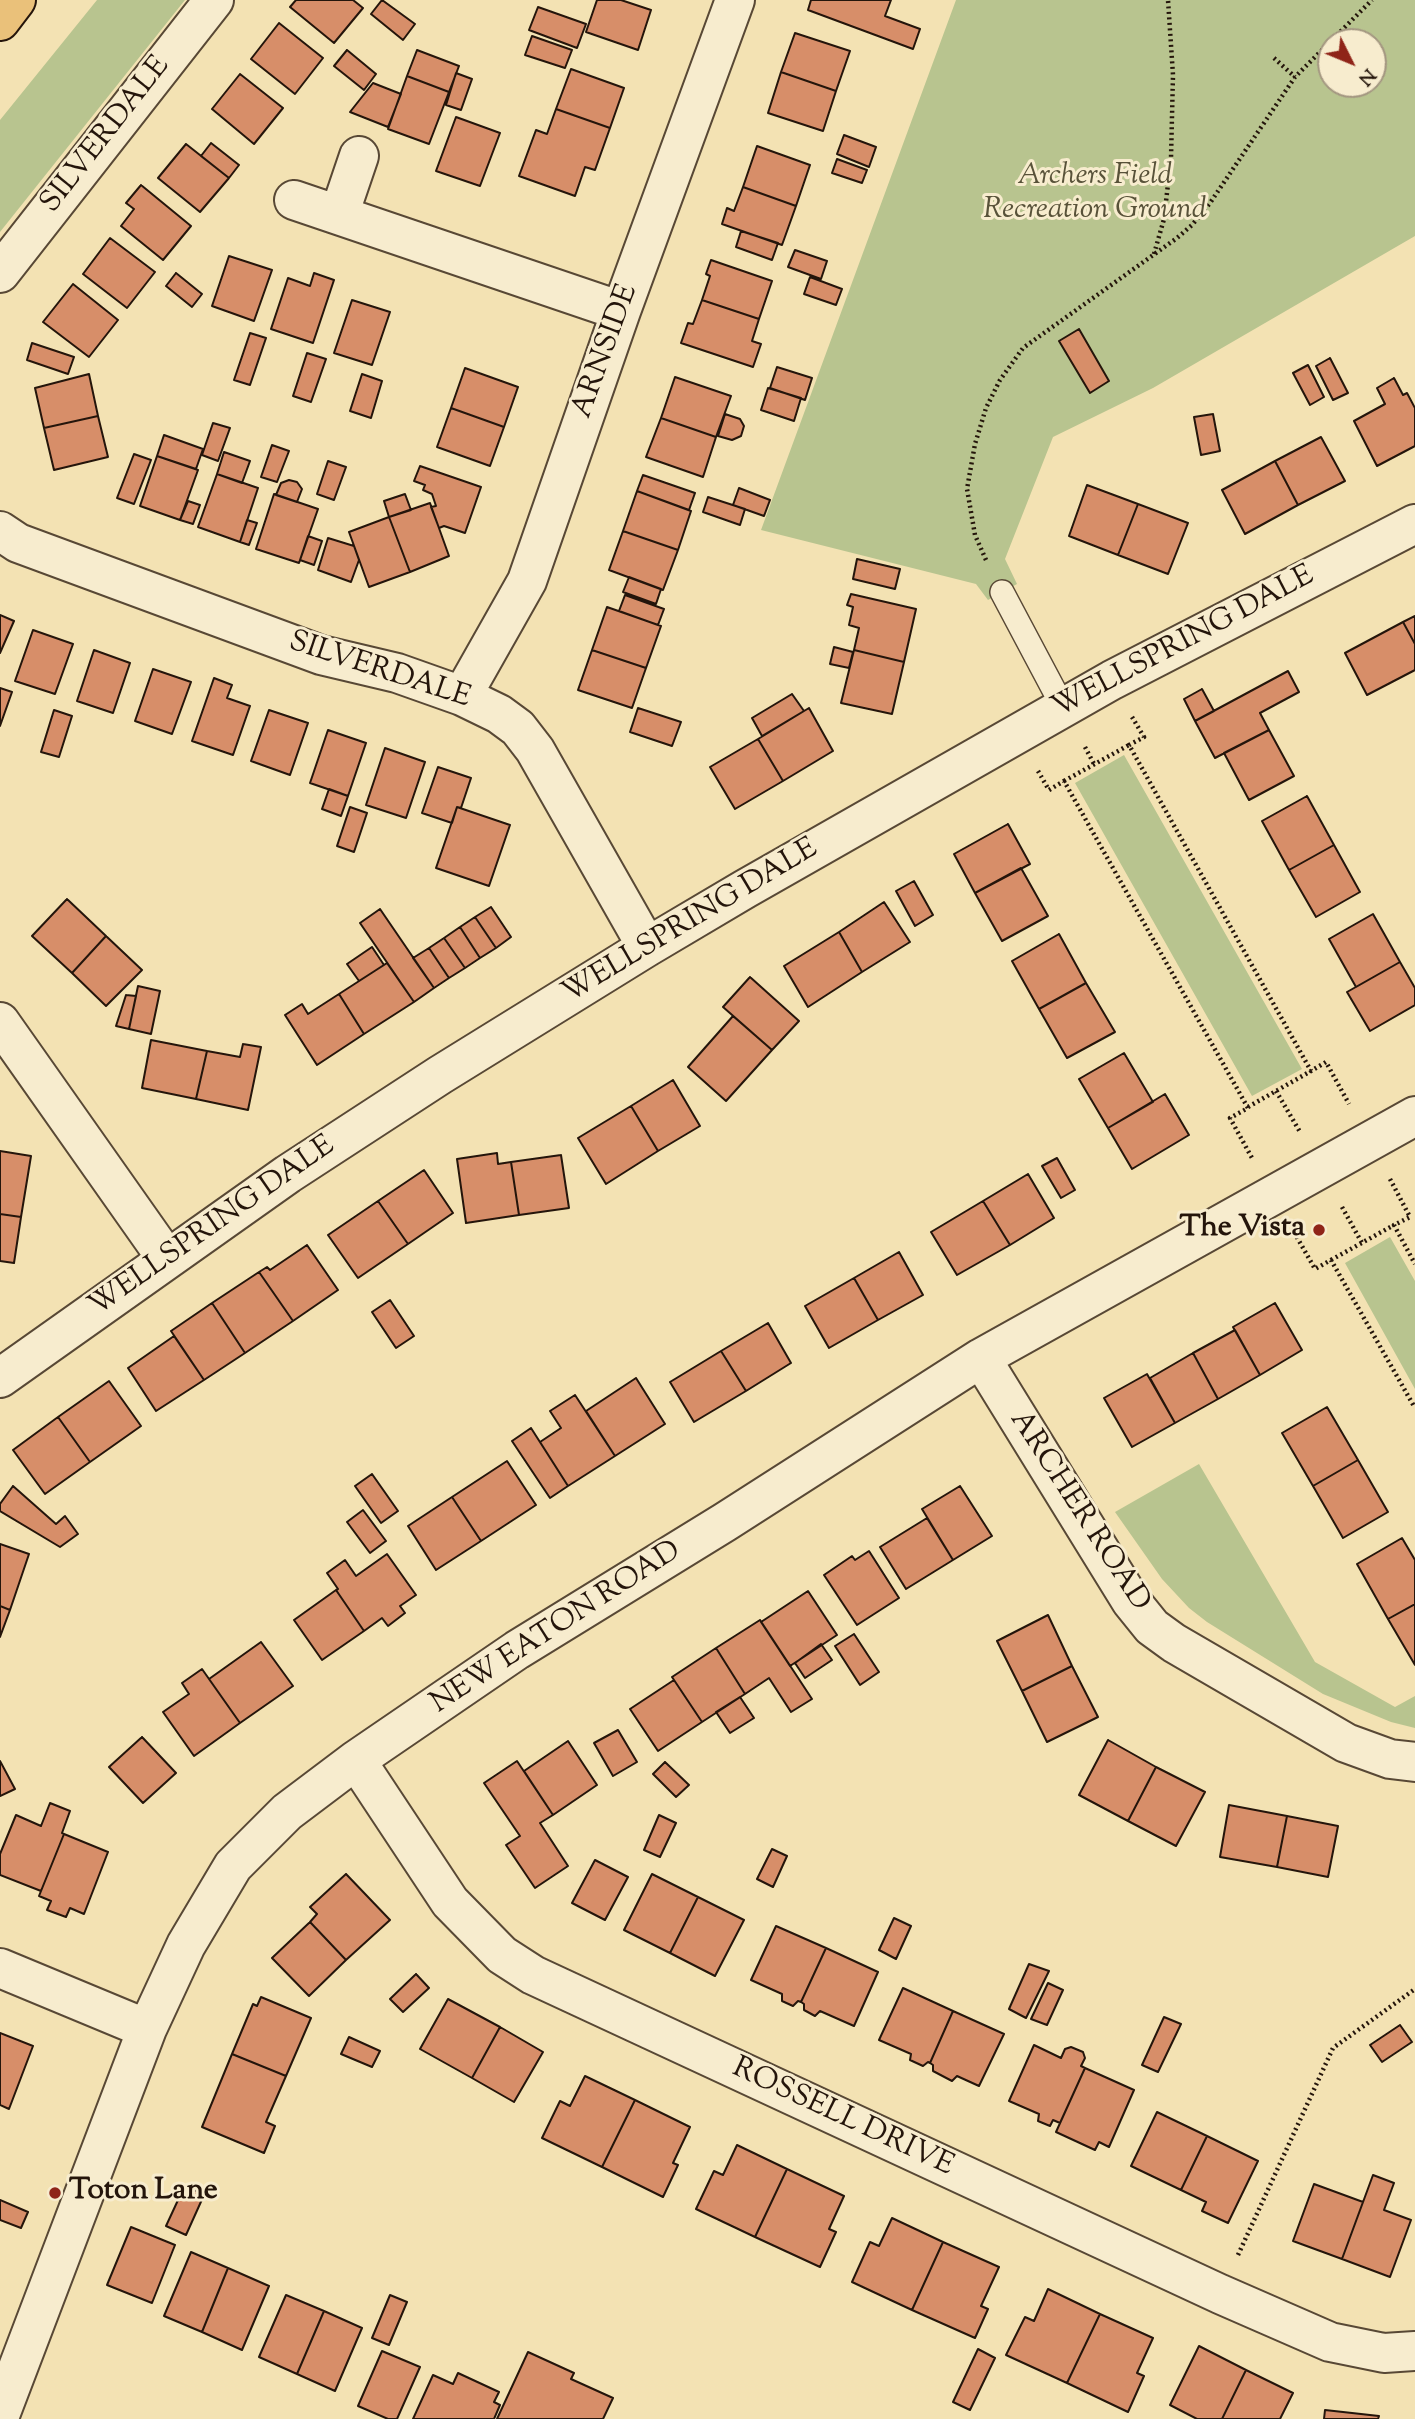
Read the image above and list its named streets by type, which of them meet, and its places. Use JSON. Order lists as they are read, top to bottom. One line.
{"streets":{"street":["SILVERDALE","ARNSIDE","WELLSPRING DALE","ARCHER ROAD","NEW EATON ROAD","ROSSELL DRIVE"]},"crossings":[["SILVERDALE","ARNSIDE"],["SILVERDALE","WELLSPRING DALE"],["ARCHER ROAD","NEW EATON ROAD"],["NEW EATON ROAD","ROSSELL DRIVE"]],"parks":["Archers Field Recreation Ground"],"places":["The Vista","Toton Lane"],"north":"bottom right"}
